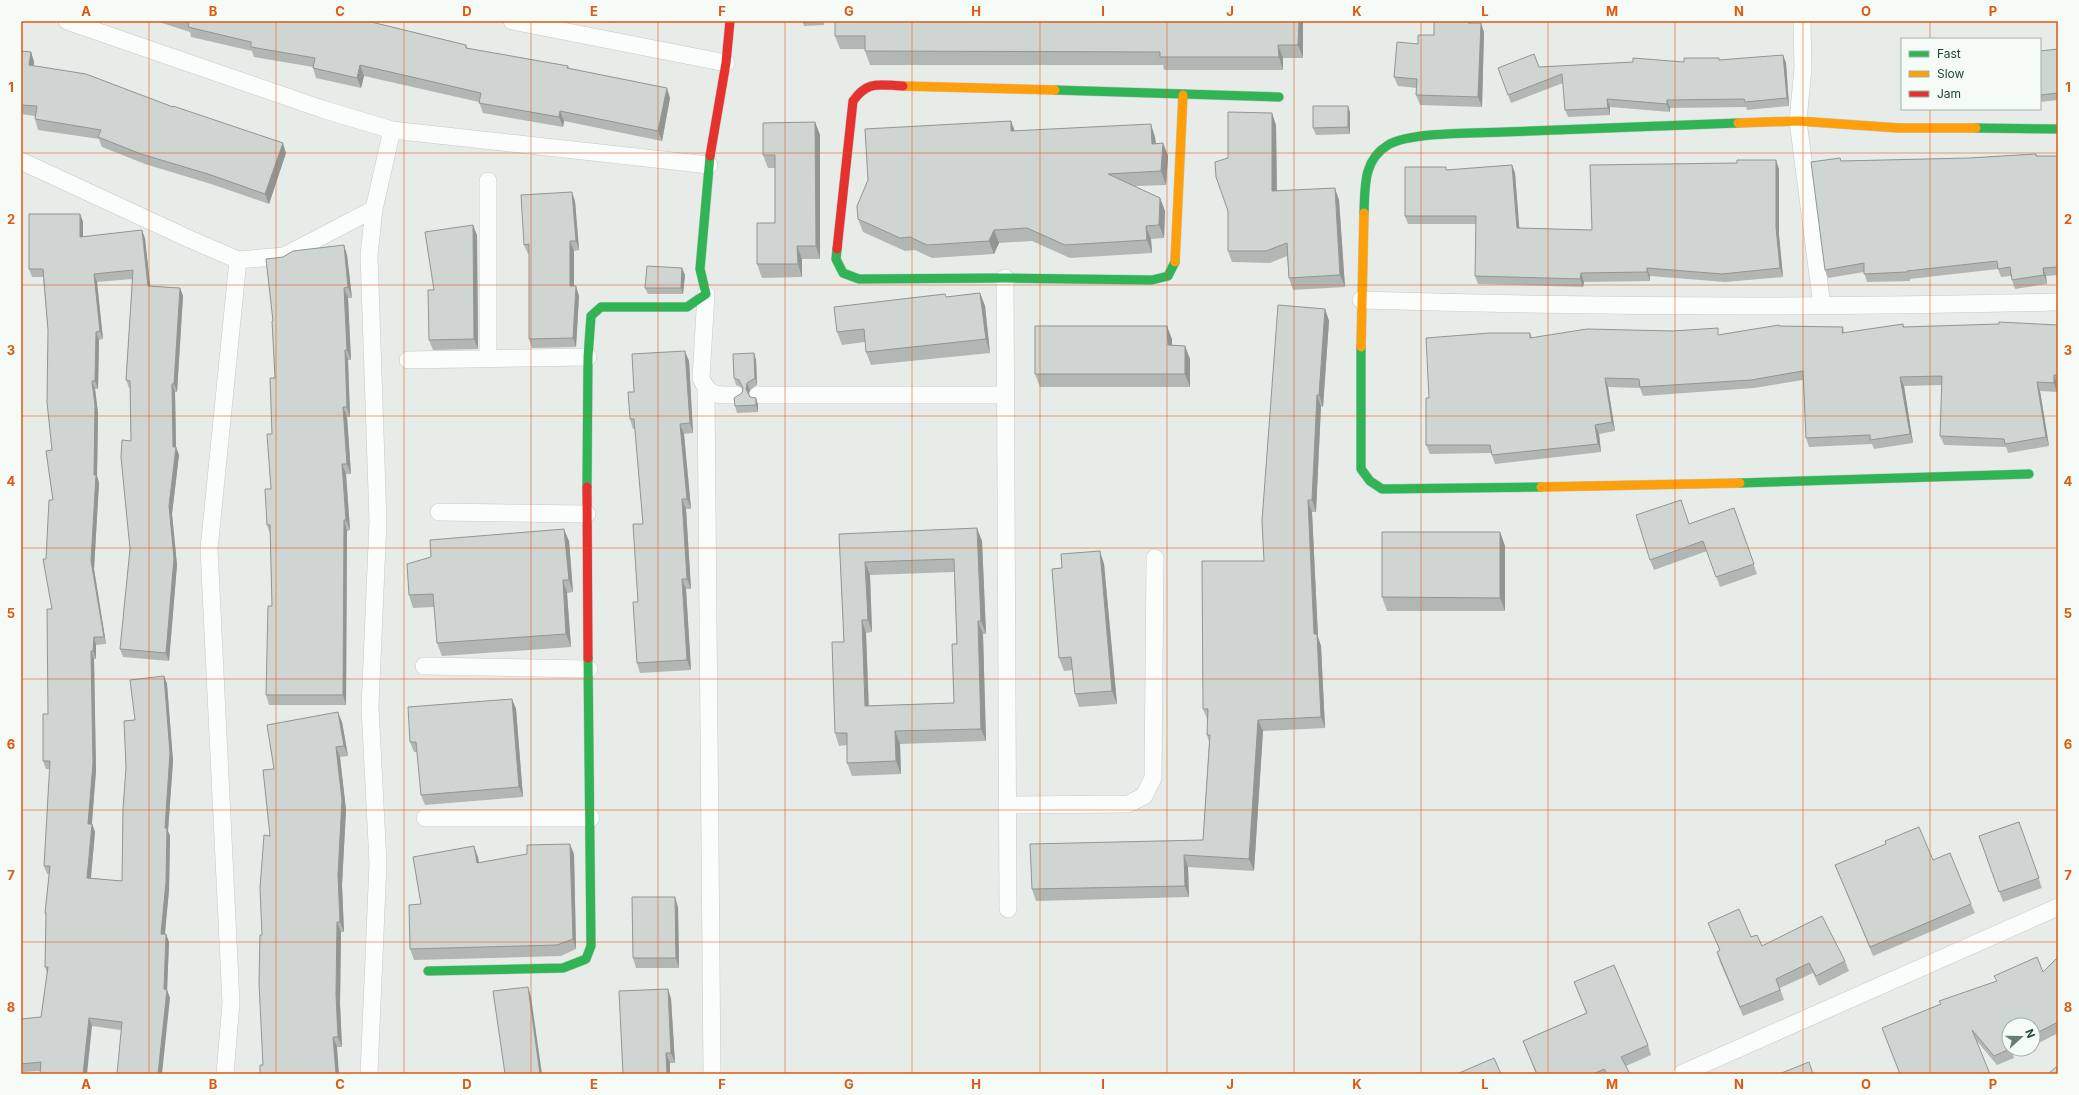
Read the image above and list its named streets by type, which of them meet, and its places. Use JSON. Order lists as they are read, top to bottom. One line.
{"legend":["Fast","Slow","Jam"],"north":"right","grid":{"columns":["A","B","C","D","E","F","G","H","I","J","K","L","M","N","O","P"],"rows":["1","2","3","4","5","6","7","8"]}}
